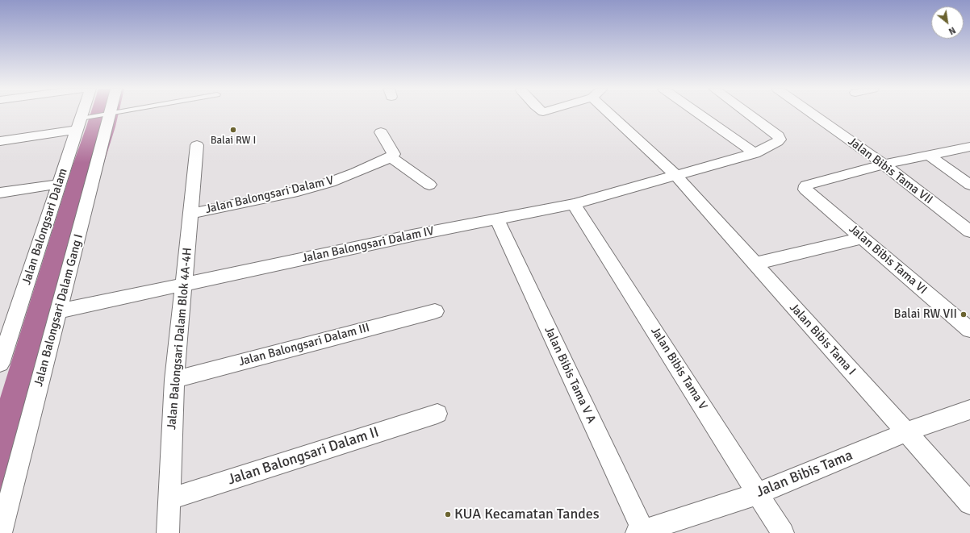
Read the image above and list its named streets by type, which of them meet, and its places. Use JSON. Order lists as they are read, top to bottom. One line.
{"streets":{"street":["Jalan Bibis Tama VII","Jalan Balongsari Dalam V","Jalan Balongsari Dalam","Jalan Balongsari Dalam IV","Jalan Bibis Tama VI","Jalan Balongsari Dalam Gang I","Jalan Balongsari Dalam Blok 4A-4H","Jalan Bibis Tama I","Jalan Balongsari Dalam III","Jalan Bibis Tama V","Jalan Bibis Tama V A","Jalan Balongsari Dalam II","Jalan Bibis Tama"]},"crossings":[["Jalan Bibis Tama VII","Jalan Bibis Tama VI"],["Jalan Balongsari Dalam V","Jalan Balongsari Dalam Blok 4A-4H"],["Jalan Balongsari Dalam IV","Jalan Balongsari Dalam Gang I"],["Jalan Balongsari Dalam IV","Jalan Balongsari Dalam Blok 4A-4H"],["Jalan Balongsari Dalam IV","Jalan Bibis Tama I"],["Jalan Balongsari Dalam IV","Jalan Bibis Tama V"],["Jalan Balongsari Dalam IV","Jalan Bibis Tama V A"],["Jalan Balongsari Dalam Blok 4A-4H","Jalan Balongsari Dalam III"],["Jalan Balongsari Dalam Blok 4A-4H","Jalan Balongsari Dalam II"],["Jalan Bibis Tama I","Jalan Bibis Tama"],["Jalan Bibis Tama V","Jalan Bibis Tama"],["Jalan Bibis Tama V A","Jalan Bibis Tama"]],"places":["Balai RW I","Balai RW VII","KUA Kecamatan Tandes"],"north":"bottom right"}
